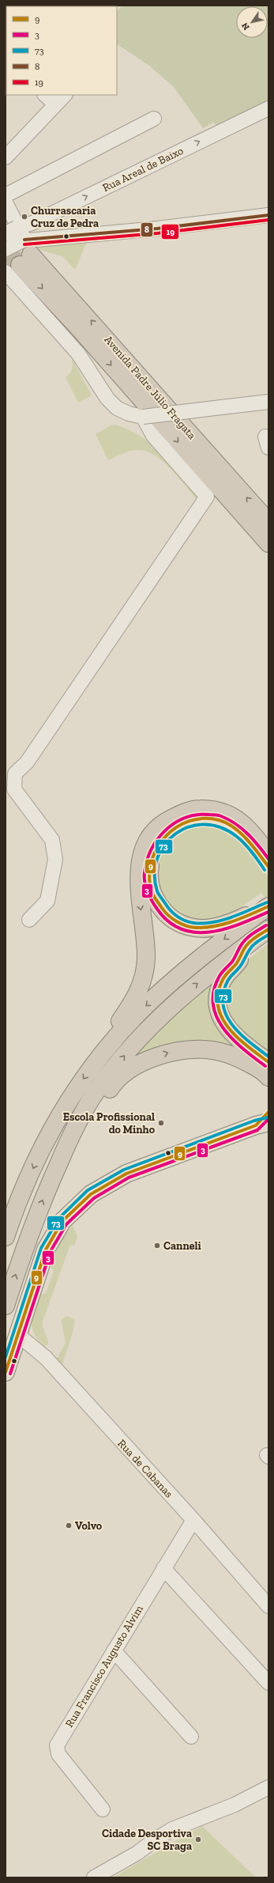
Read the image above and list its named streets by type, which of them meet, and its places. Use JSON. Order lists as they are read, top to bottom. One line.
{"streets":{"highway":["Avenida Padre Júlio Fragata"],"street":["Rua Areal de Baixo","Rua de Cabanas","Rua Francisco Augusto Alvim"]},"crossings":[["Rua Areal de Baixo","Avenida Padre Júlio Fragata"],["Rua de Cabanas","Rua Francisco Augusto Alvim"]],"places":["Churrascaria Cruz de Pedra","Escola Profissional do Minho","Canneli","Volvo","Cidade Desportiva SC Braga"],"lines":["transit line 8","transit line 19","transit line 3","transit line 9","transit line 73"],"legend":["9","3","73","8","19"],"north":"bottom left"}
